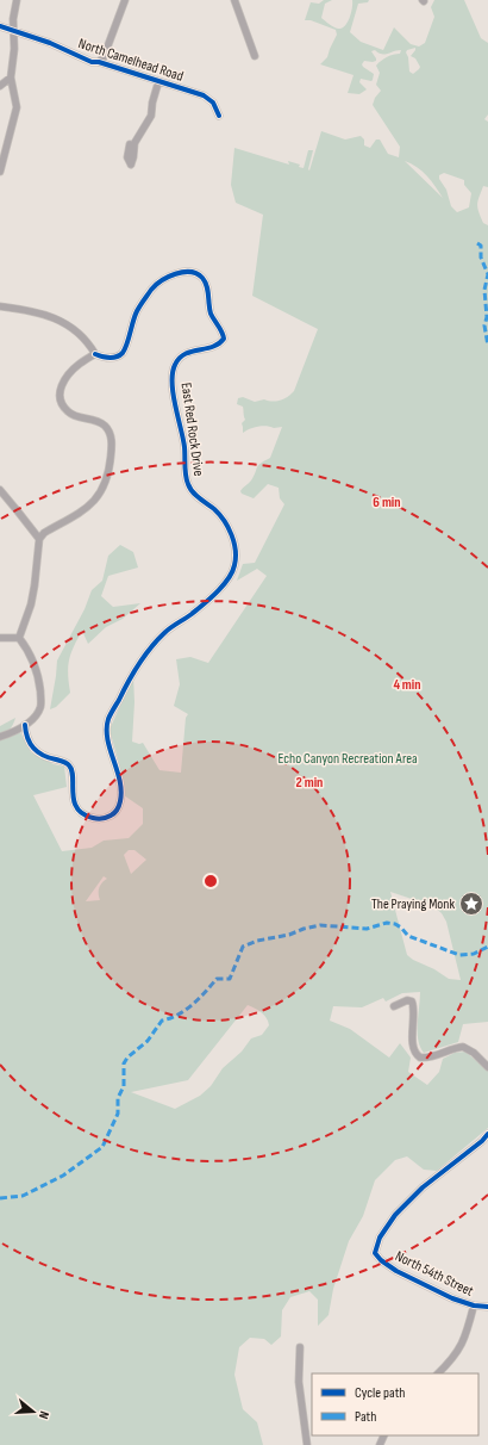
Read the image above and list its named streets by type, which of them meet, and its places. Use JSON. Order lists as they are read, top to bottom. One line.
{"streets":{"street":["North Camelhead Road","East Red Rock Drive","North 54th Street"]},"parks":["Echo Canyon Recreation Area"],"places":{"place":["The Praying Monk"]},"legend":["Cycle path","Path"],"north":"right","rings":["6 min","4 min","2 min"]}
